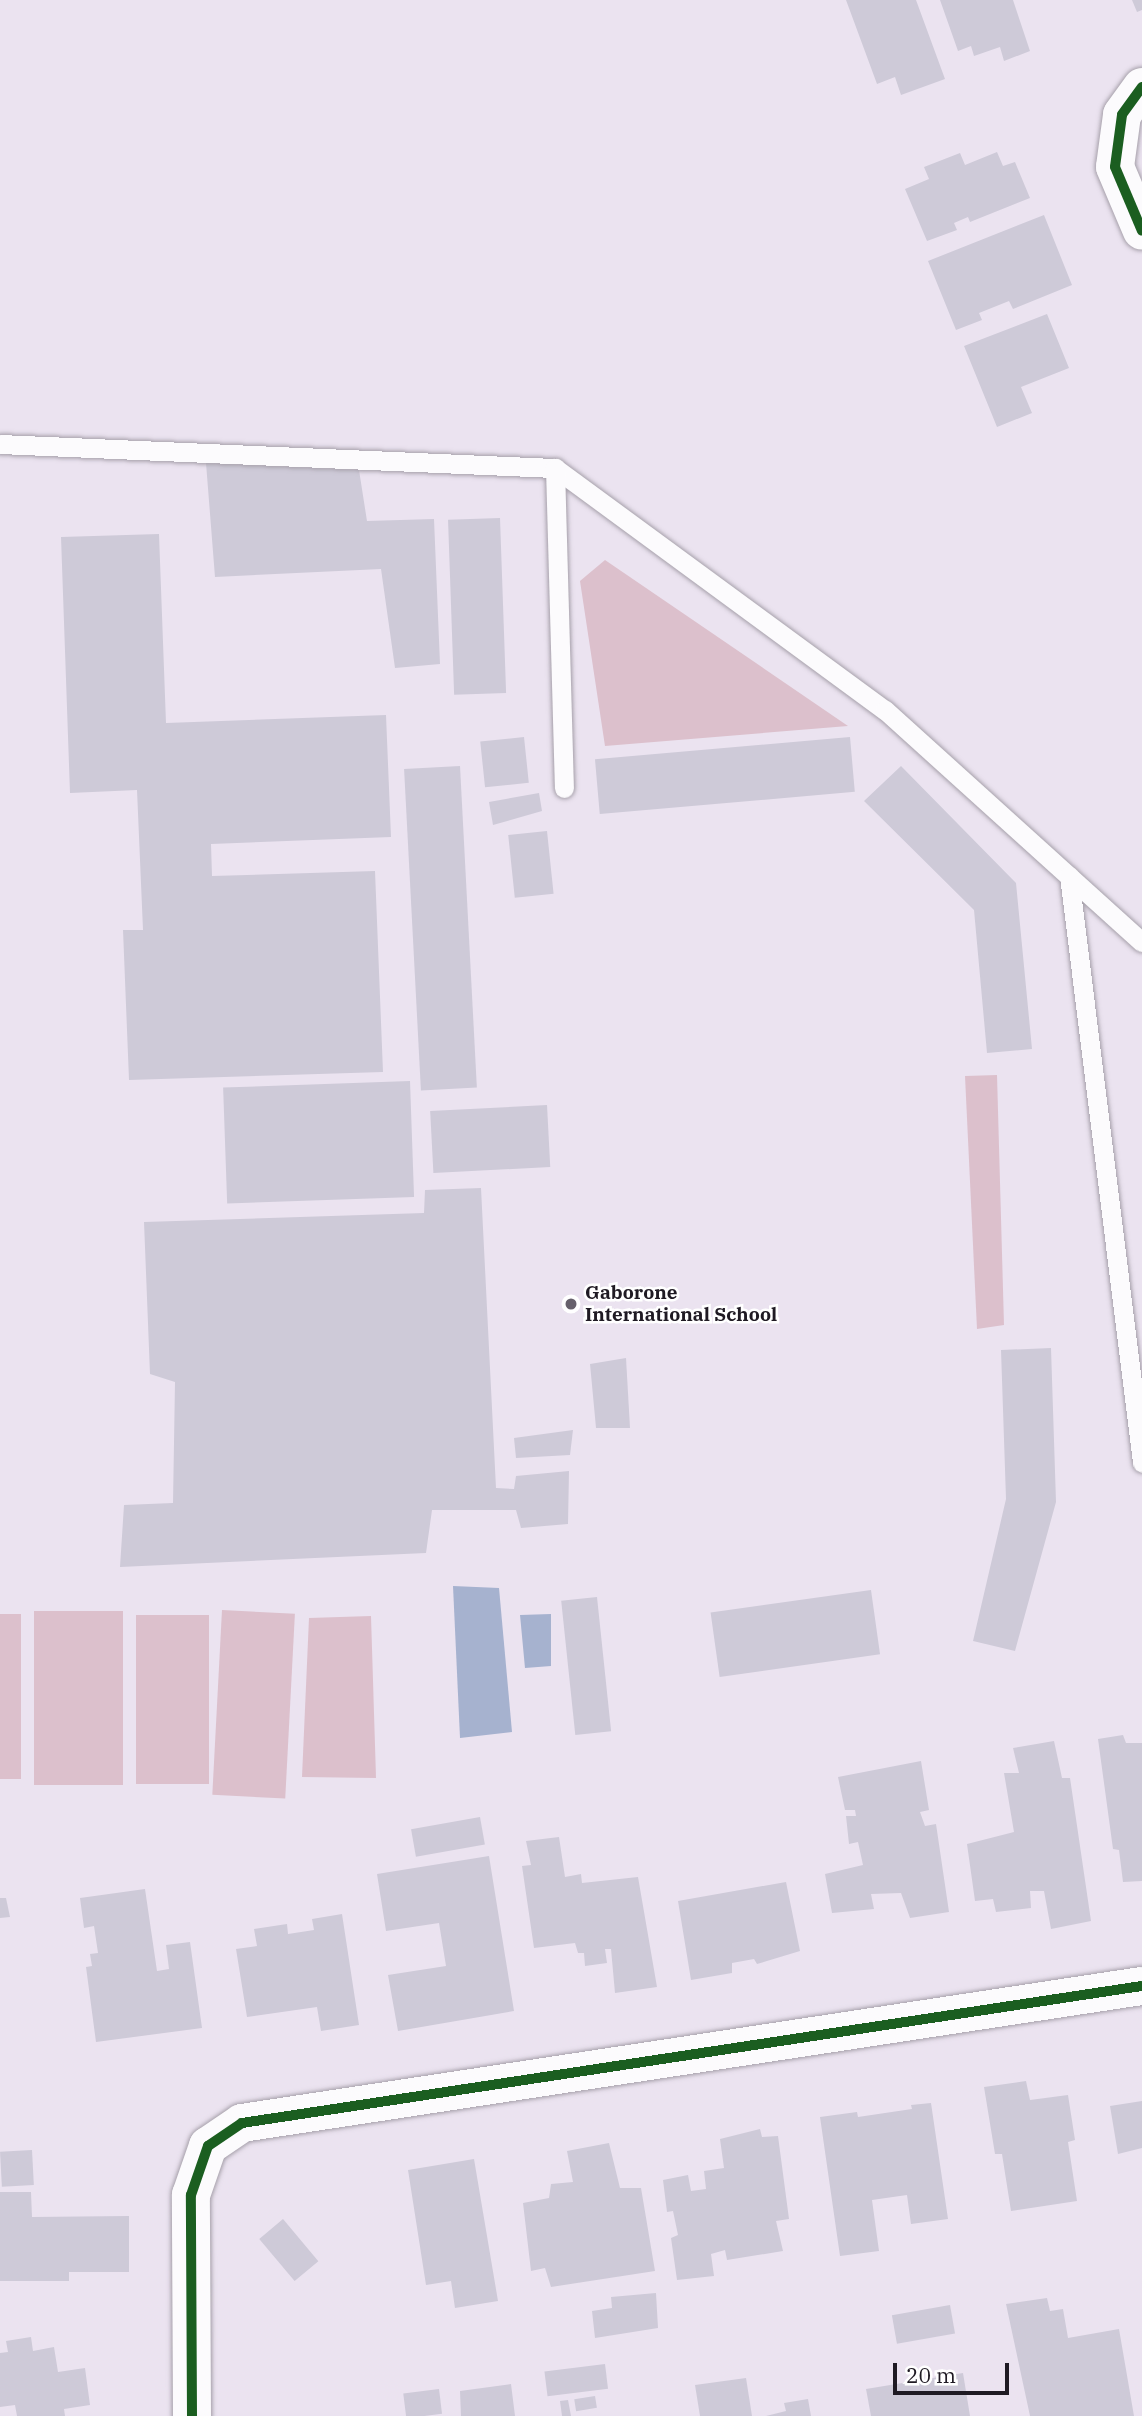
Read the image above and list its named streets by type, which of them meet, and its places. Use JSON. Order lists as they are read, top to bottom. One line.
{"places":["Gaborone International School"],"scale_bar":"20 m"}
